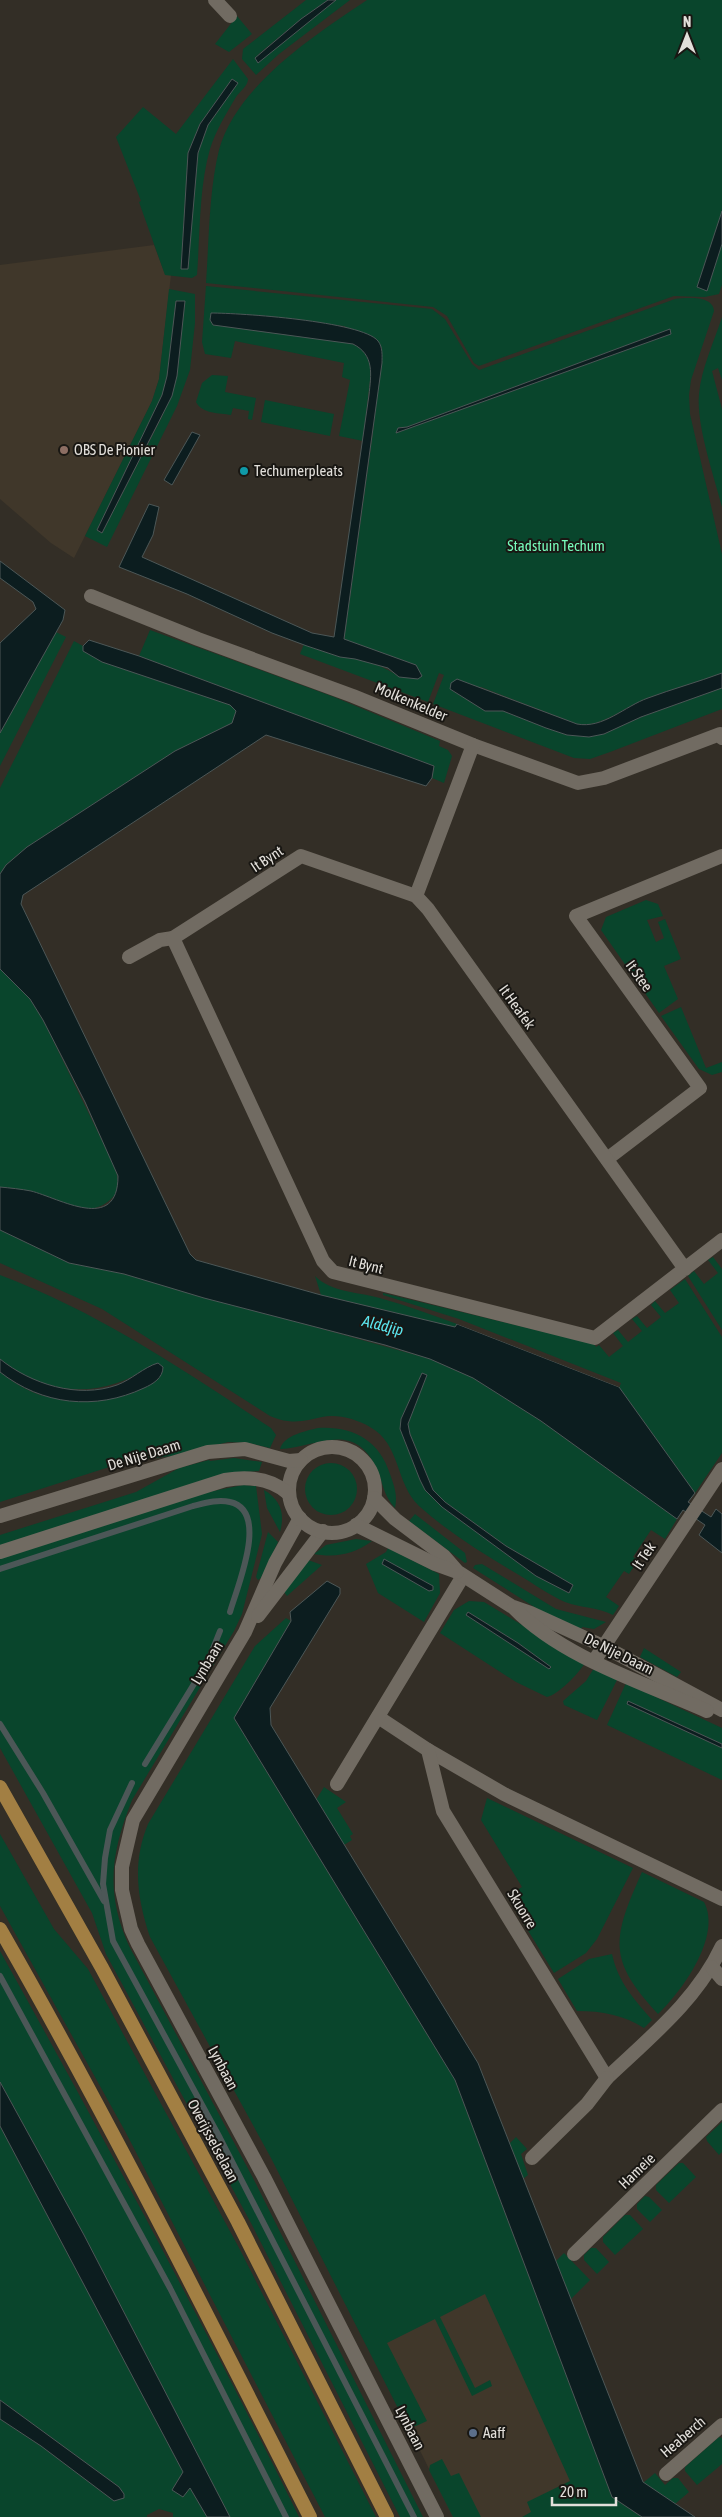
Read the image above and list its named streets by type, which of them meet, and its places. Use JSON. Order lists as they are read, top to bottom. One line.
{"streets":{"main road":["Overijsselselaan"],"street":["Molkenkelder","It Bynt","It Stee","It Heafek","De Nije Daam","It Tek","Lynbaan","Skuorre","Hameie","Heaberch"]},"crossings":[["It Bynt","It Heafek"],["It Stee","It Heafek"],["De Nije Daam","It Tek"],["De Nije Daam","Lynbaan"]],"water":["Alddjip"],"parks":["Stadstuin Techum"],"places":["OBS De Pionier","Techumerpleats","Aaff"],"scale_bar":"20 m","north":"top"}
